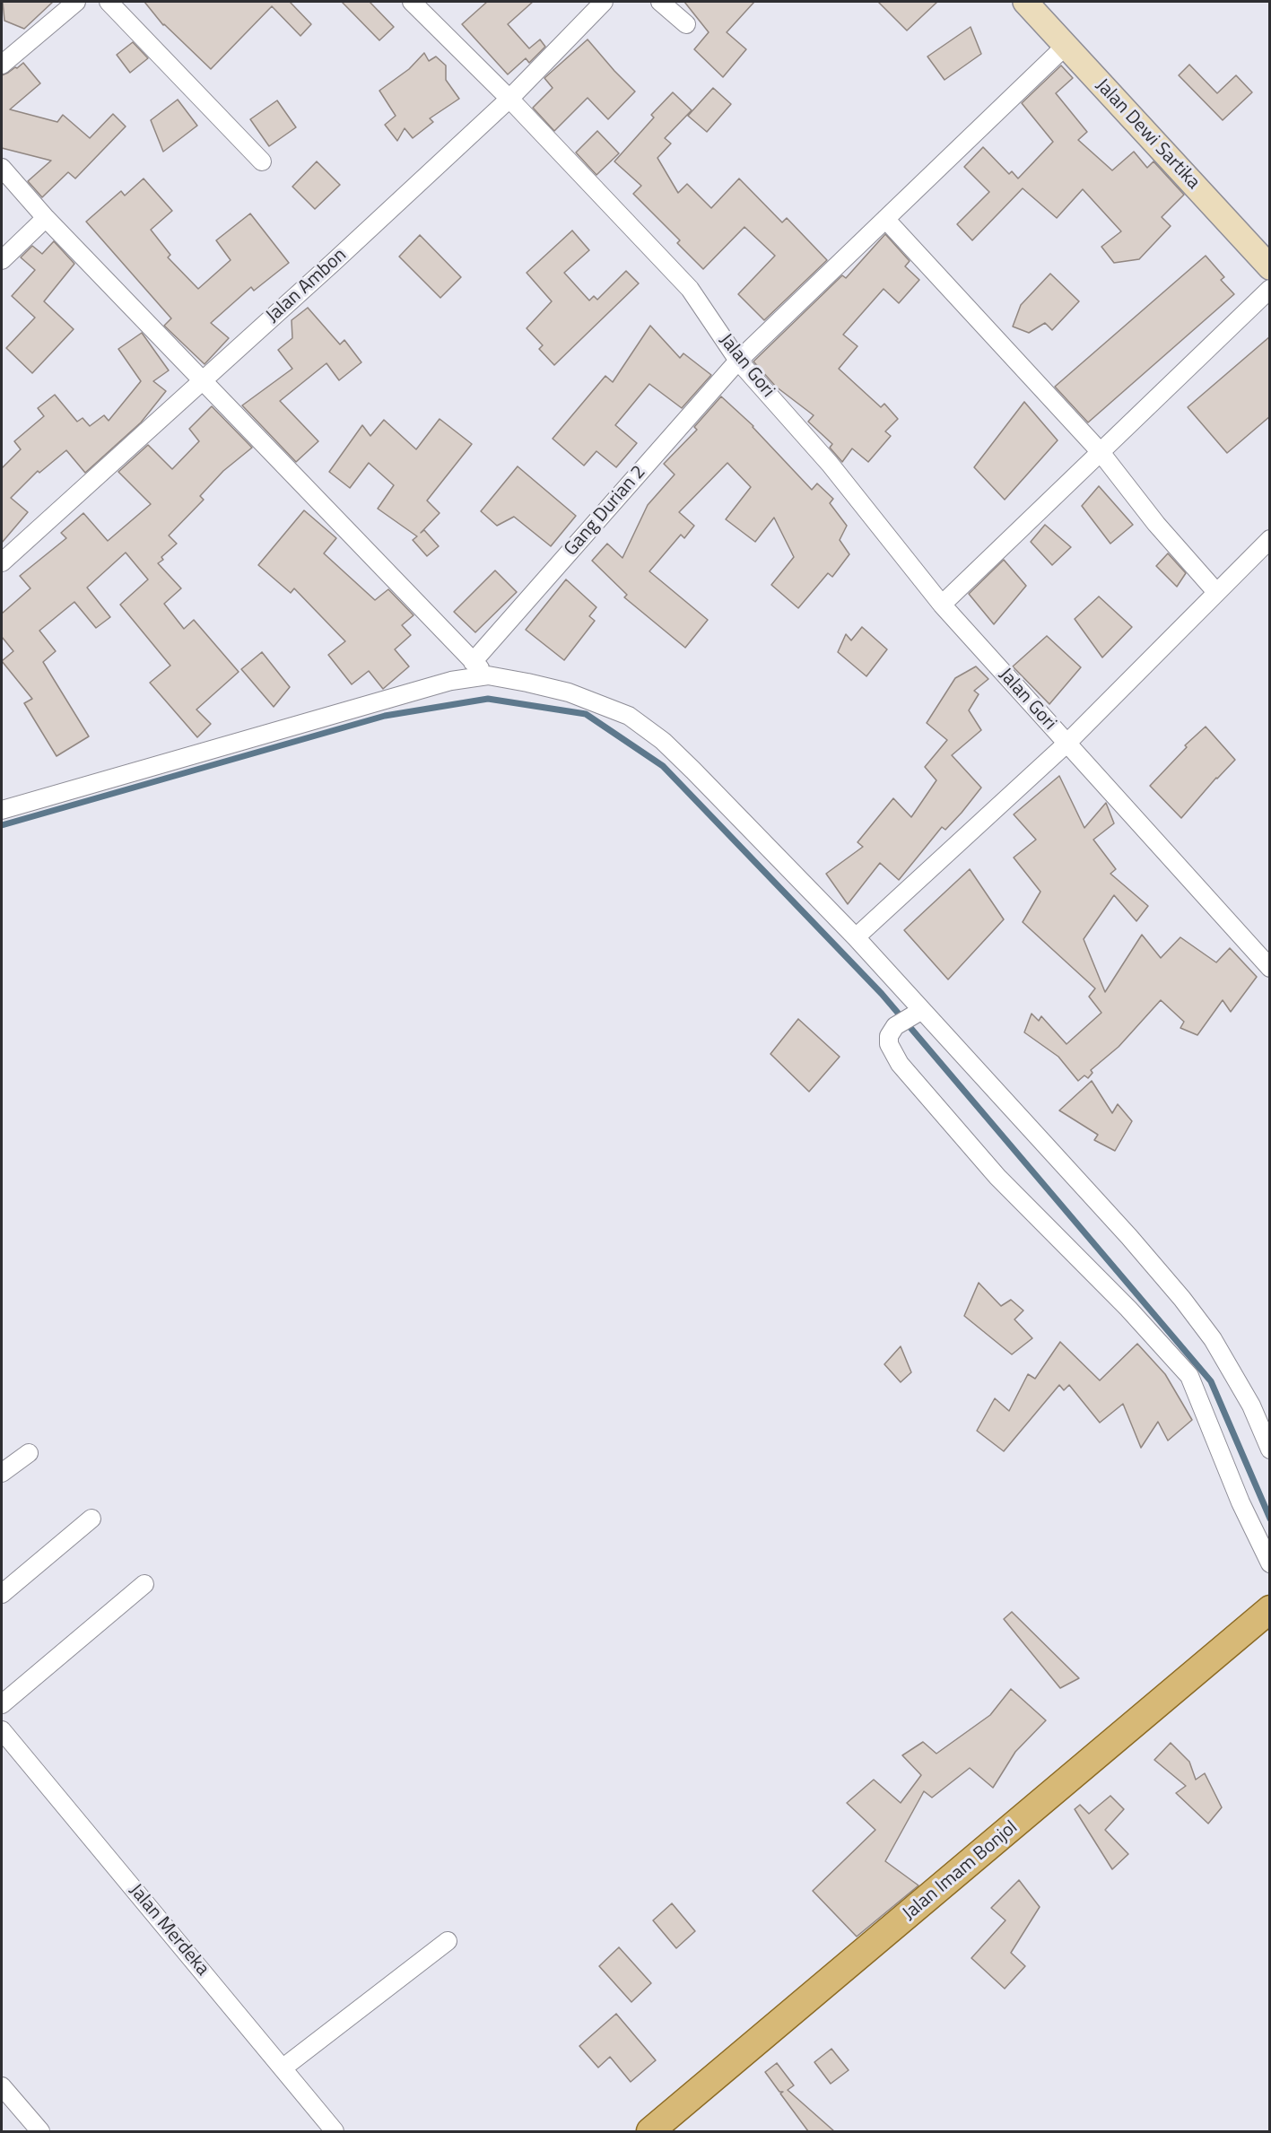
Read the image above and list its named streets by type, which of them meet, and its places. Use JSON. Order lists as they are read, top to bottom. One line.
{"streets":{"main road":["Jalan Dewi Sartika","Jalan Imam Bonjol"],"street":["Jalan Ambon","Jalan Gori","Gang Durian 2","Jalan Merdeka"]},"crossings":[["Jalan Dewi Sartika","Gang Durian 2"],["Jalan Ambon","Jalan Gori"],["Jalan Gori","Gang Durian 2"]]}
